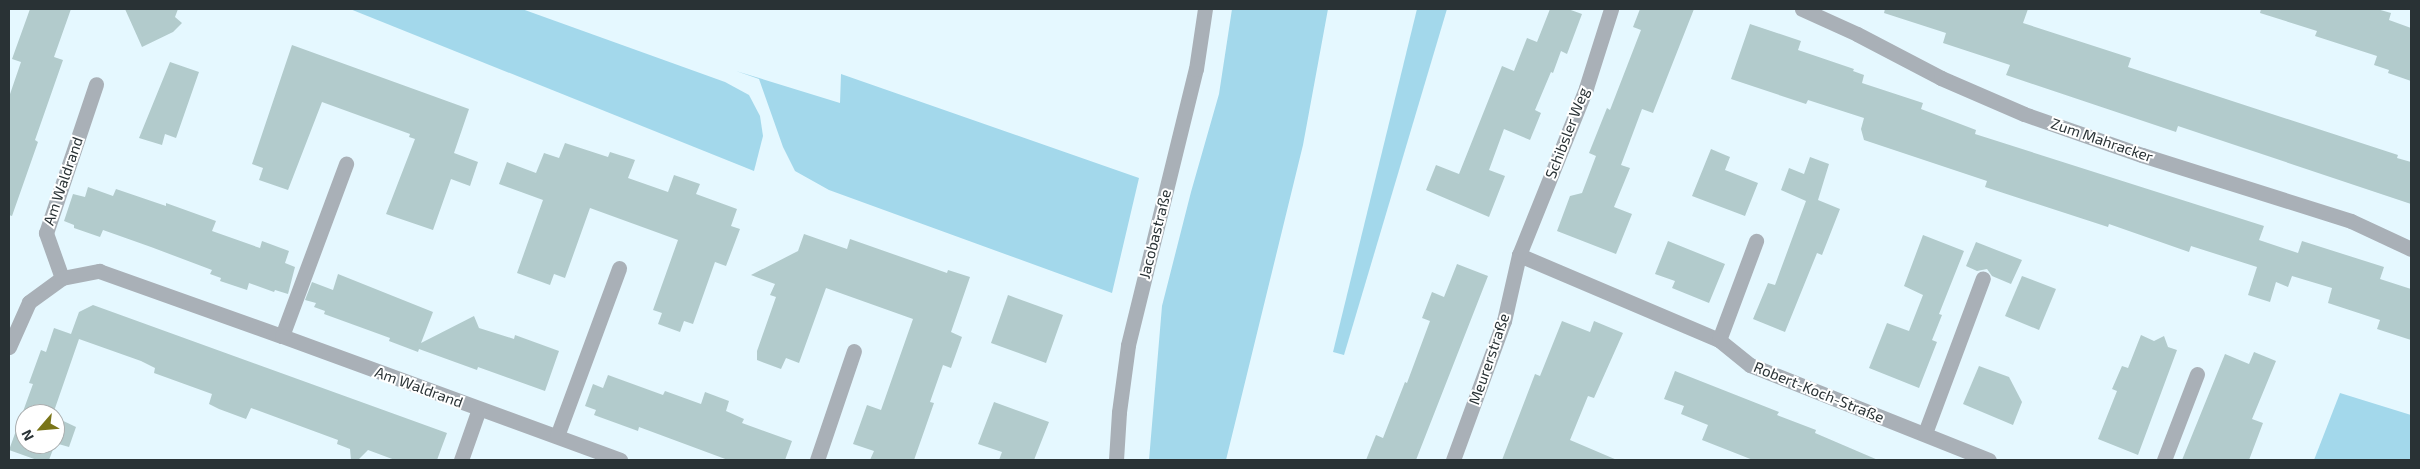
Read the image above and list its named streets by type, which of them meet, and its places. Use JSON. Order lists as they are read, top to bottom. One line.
{"streets":{"street":["Schibsler Weg","Zum Mahracker","Am Waldrand","Jacobastraße","Meurerstraße","Robert-Koch-Straße"]},"crossings":[["Schibsler Weg","Meurerstraße"],["Schibsler Weg","Robert-Koch-Straße"],["Meurerstraße","Robert-Koch-Straße"]],"north":"bottom left"}
